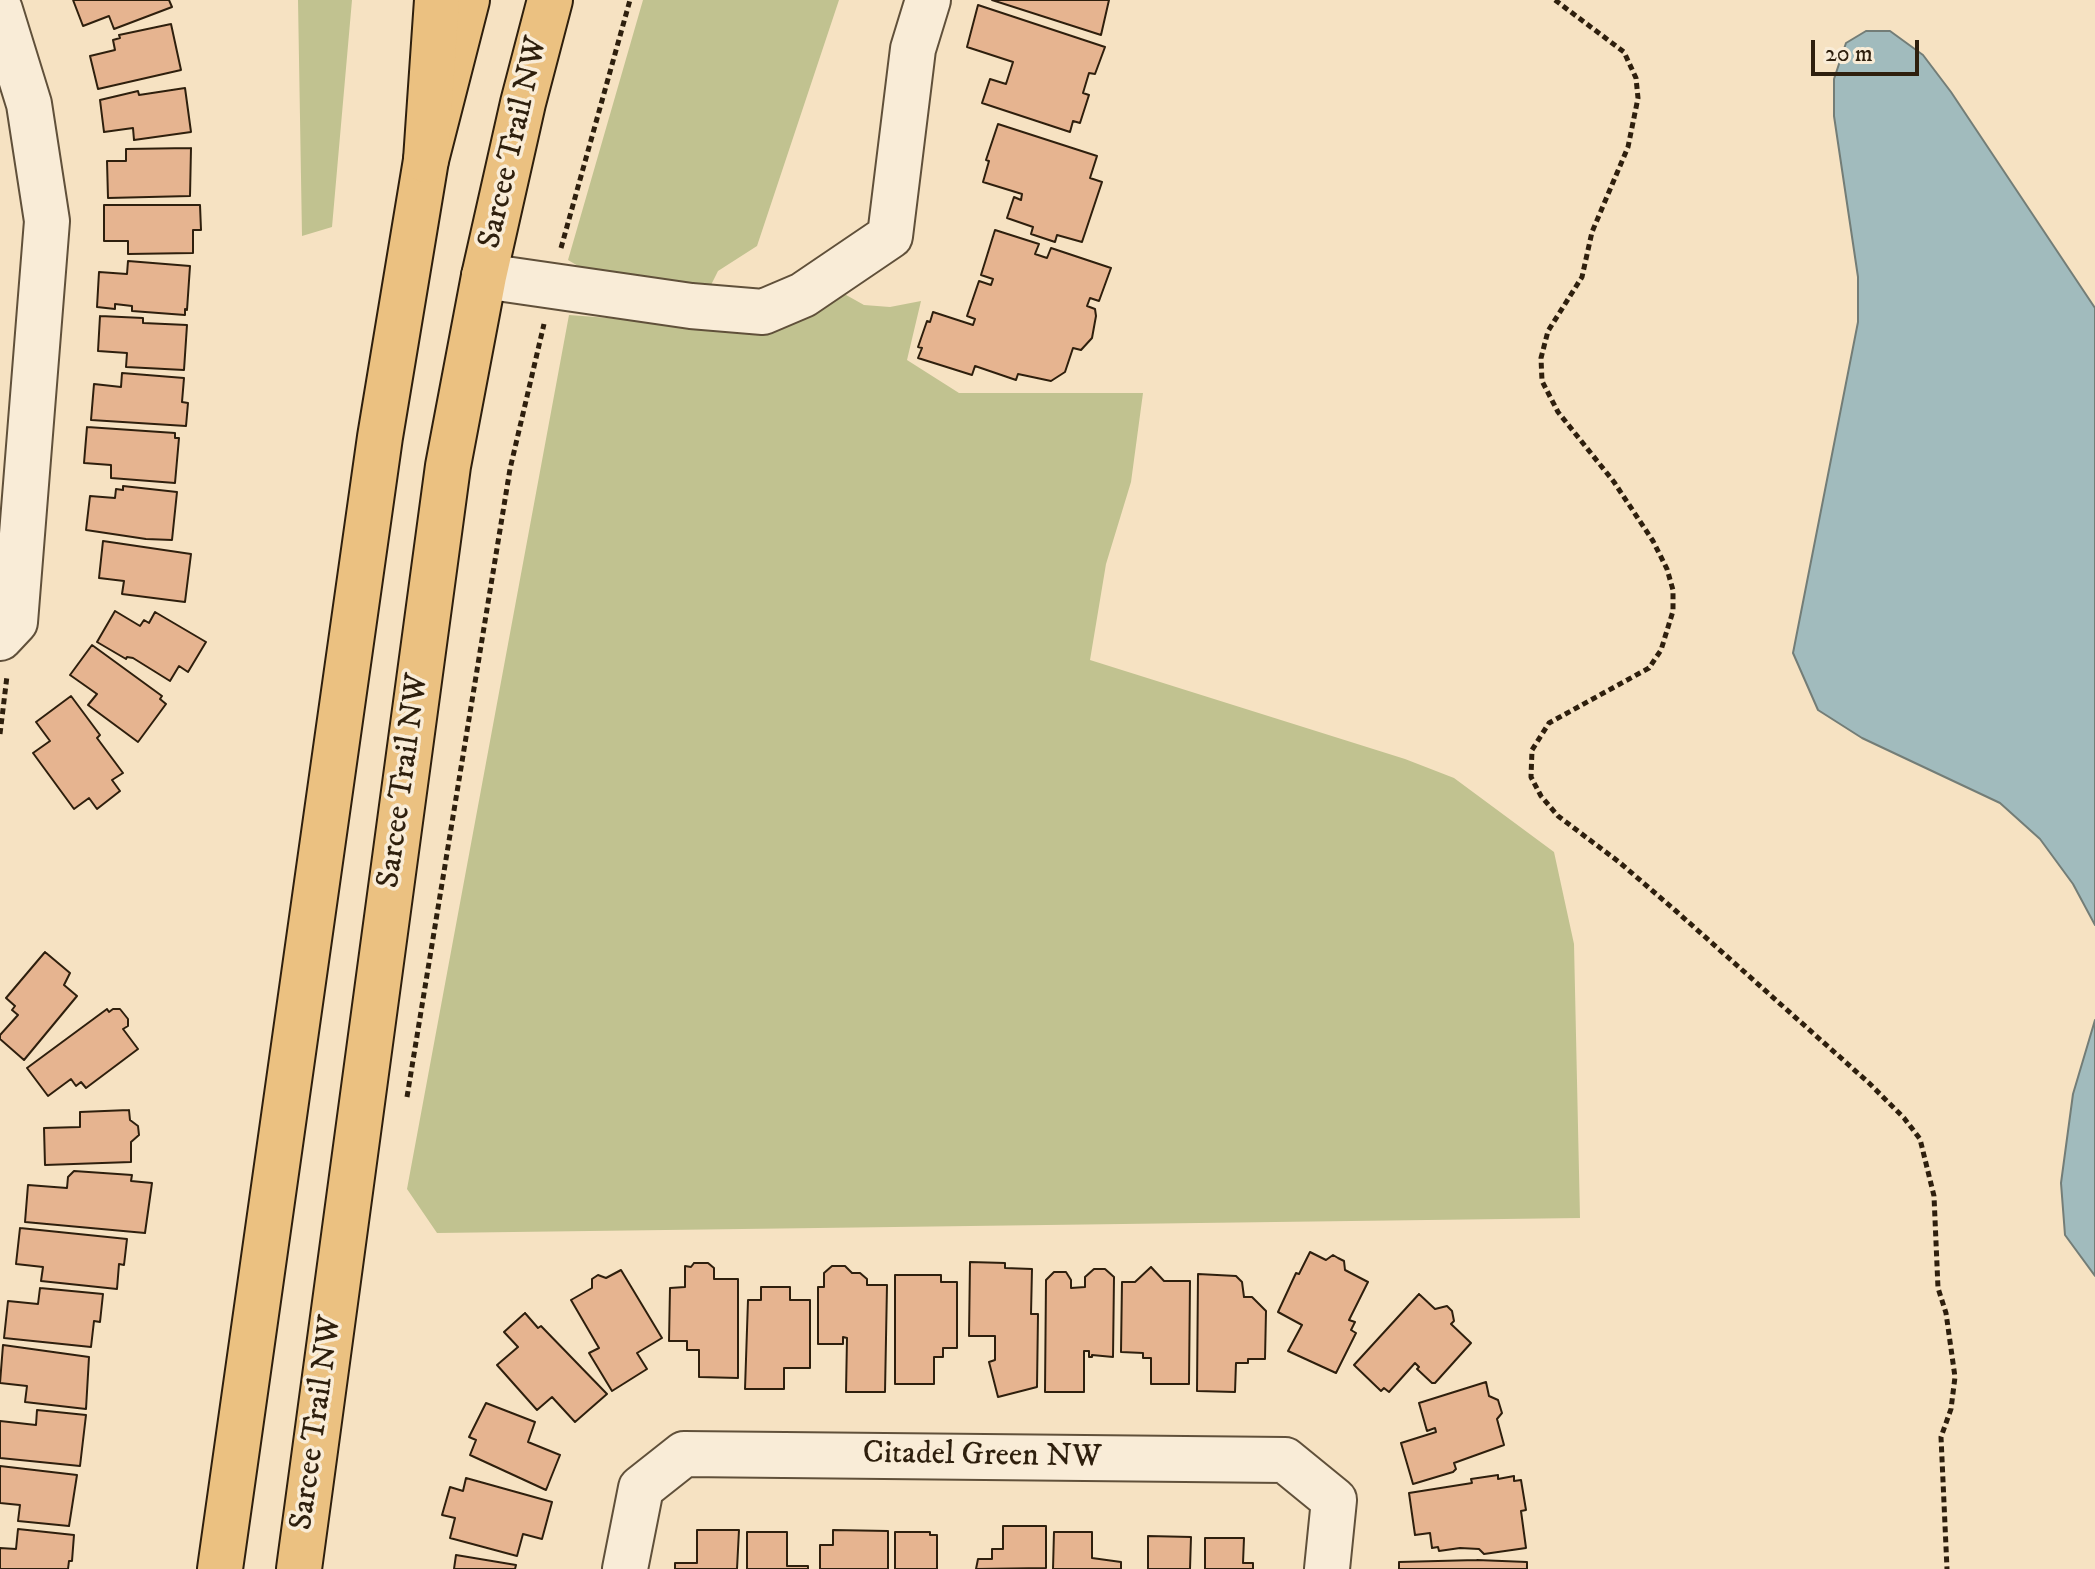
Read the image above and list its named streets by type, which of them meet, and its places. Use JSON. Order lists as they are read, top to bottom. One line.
{"streets":{"main road":["Sarcee Trail NW"],"street":["Citadel Green NW"]},"scale_bar":"20 m"}
